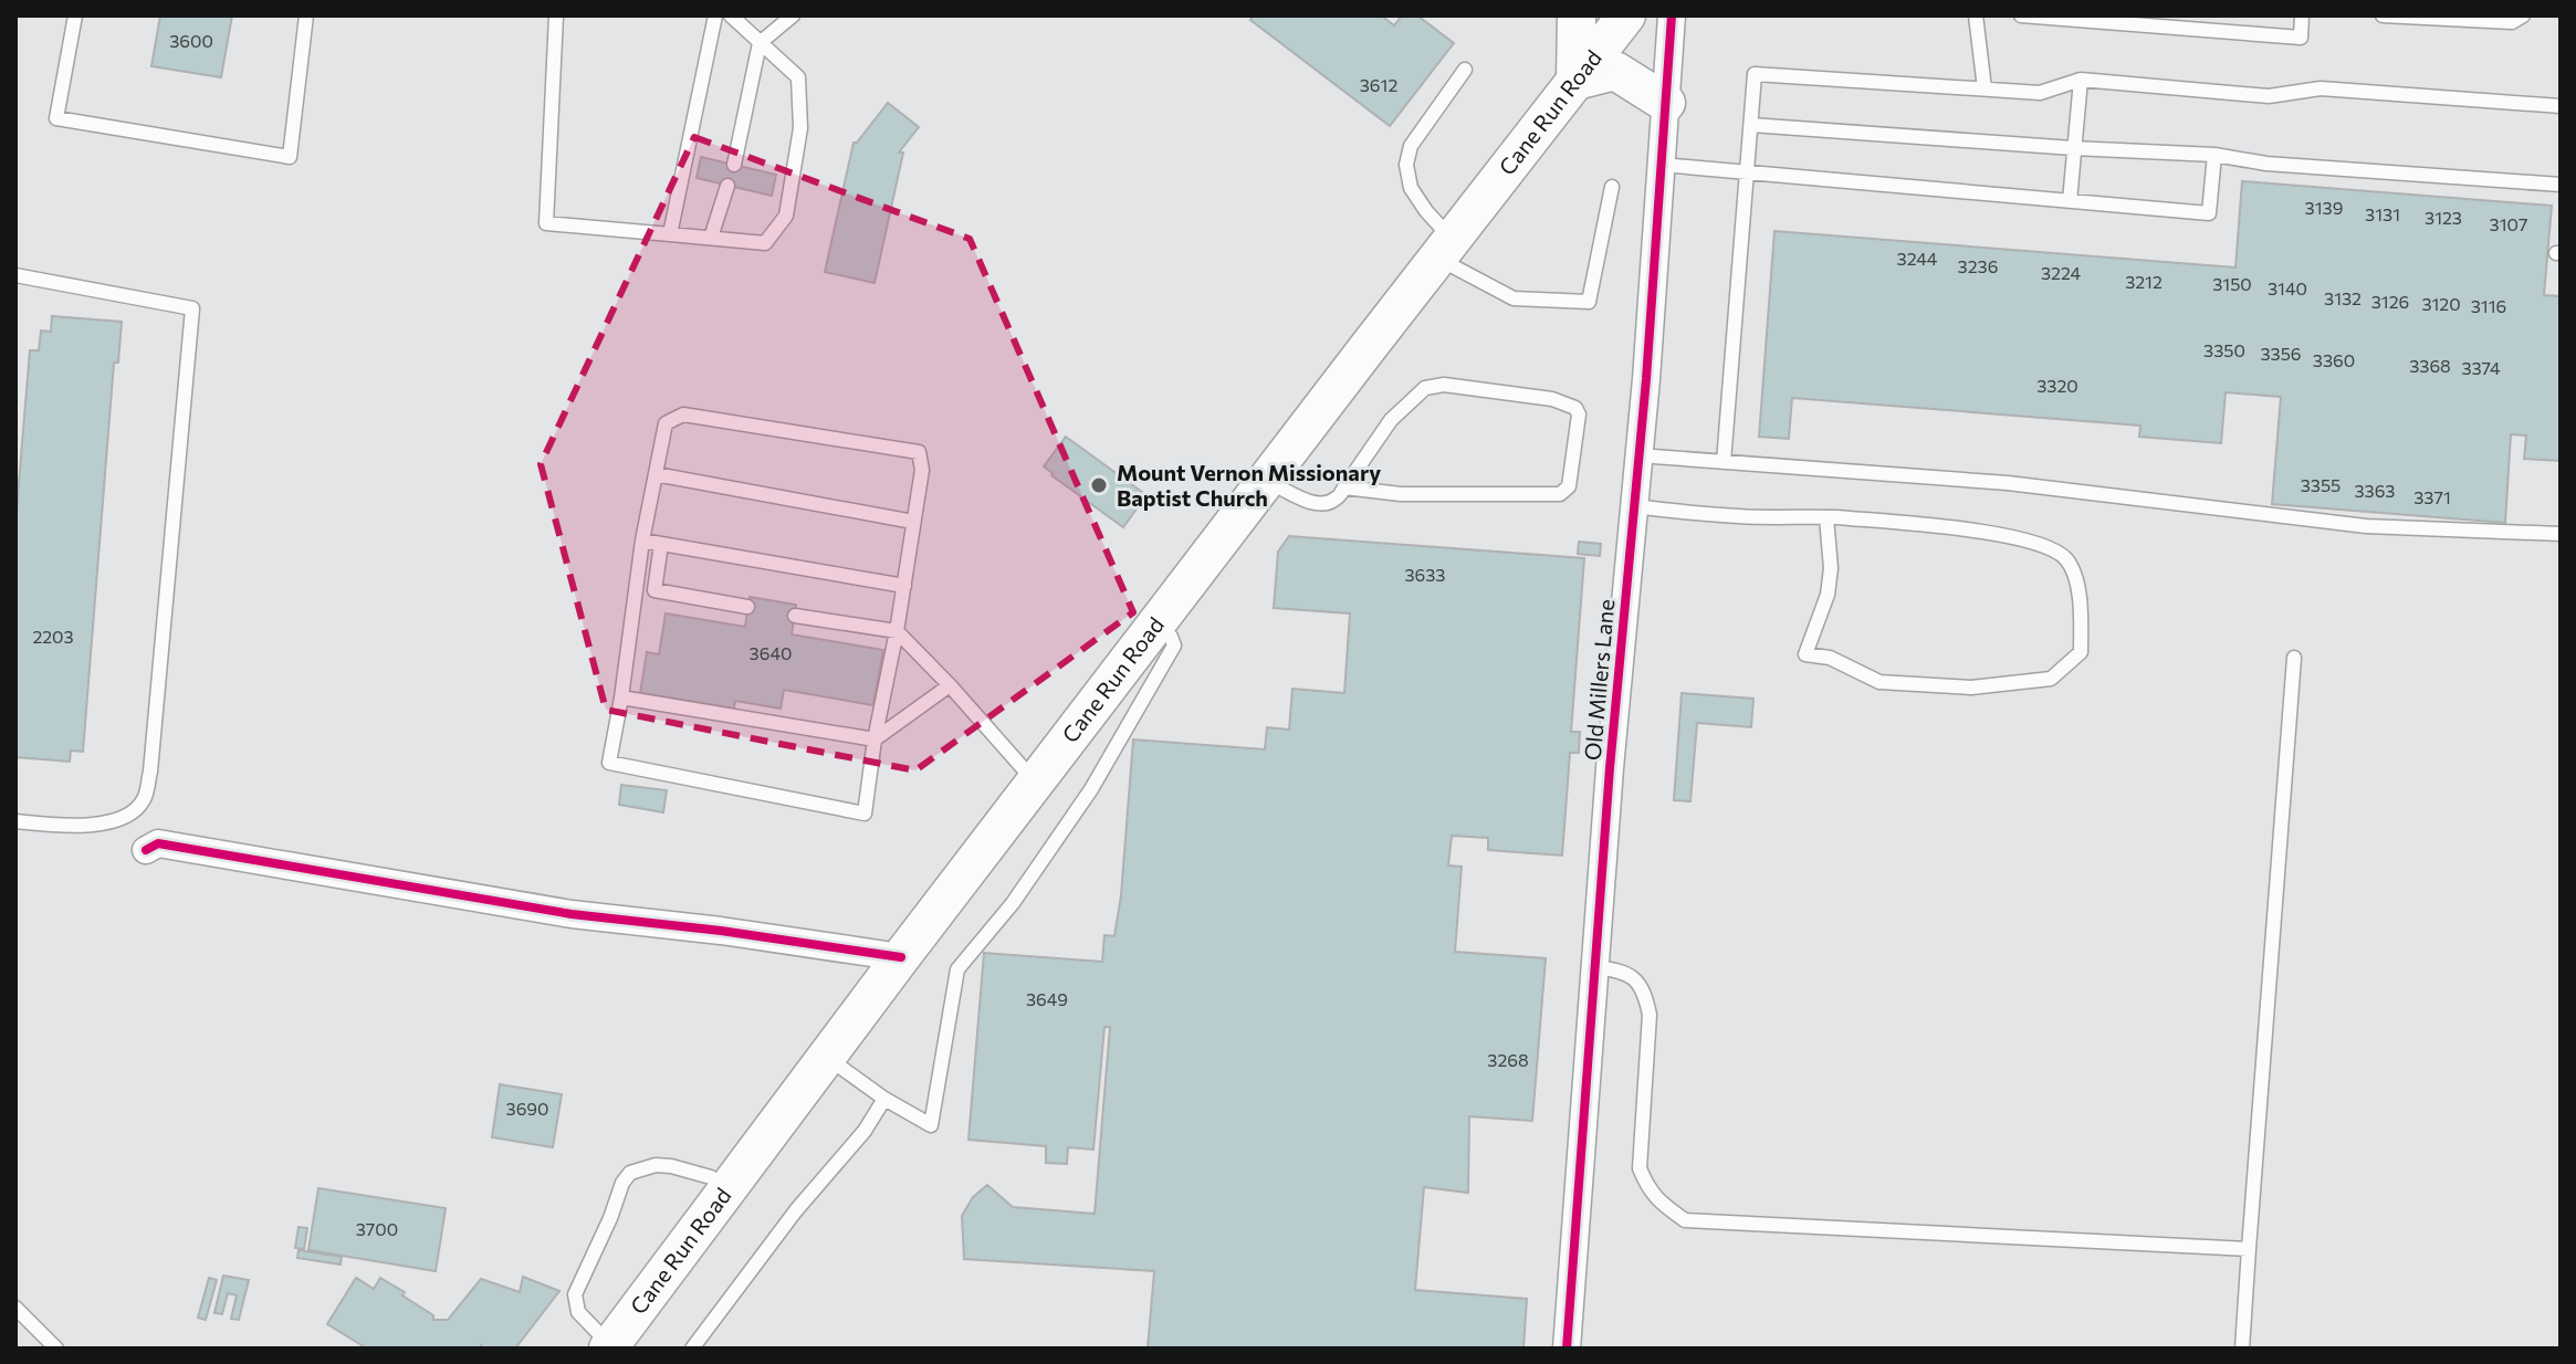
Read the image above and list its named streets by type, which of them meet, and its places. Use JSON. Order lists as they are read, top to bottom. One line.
{"streets":{"main road":["Cane Run Road"],"street":["Old Millers Lane"]},"places":["Mount Vernon Missionary Baptist Church"],"house_numbers":["3600","3612","3139","3131","3123","3107","3244","3236","3224","3212","3150","3140","3132","3126","3120","3116","3350","3356","3360","3368","3374","3320","3355","3363","3371","3633","2203","3640","3649","3268","3690","3700"]}
